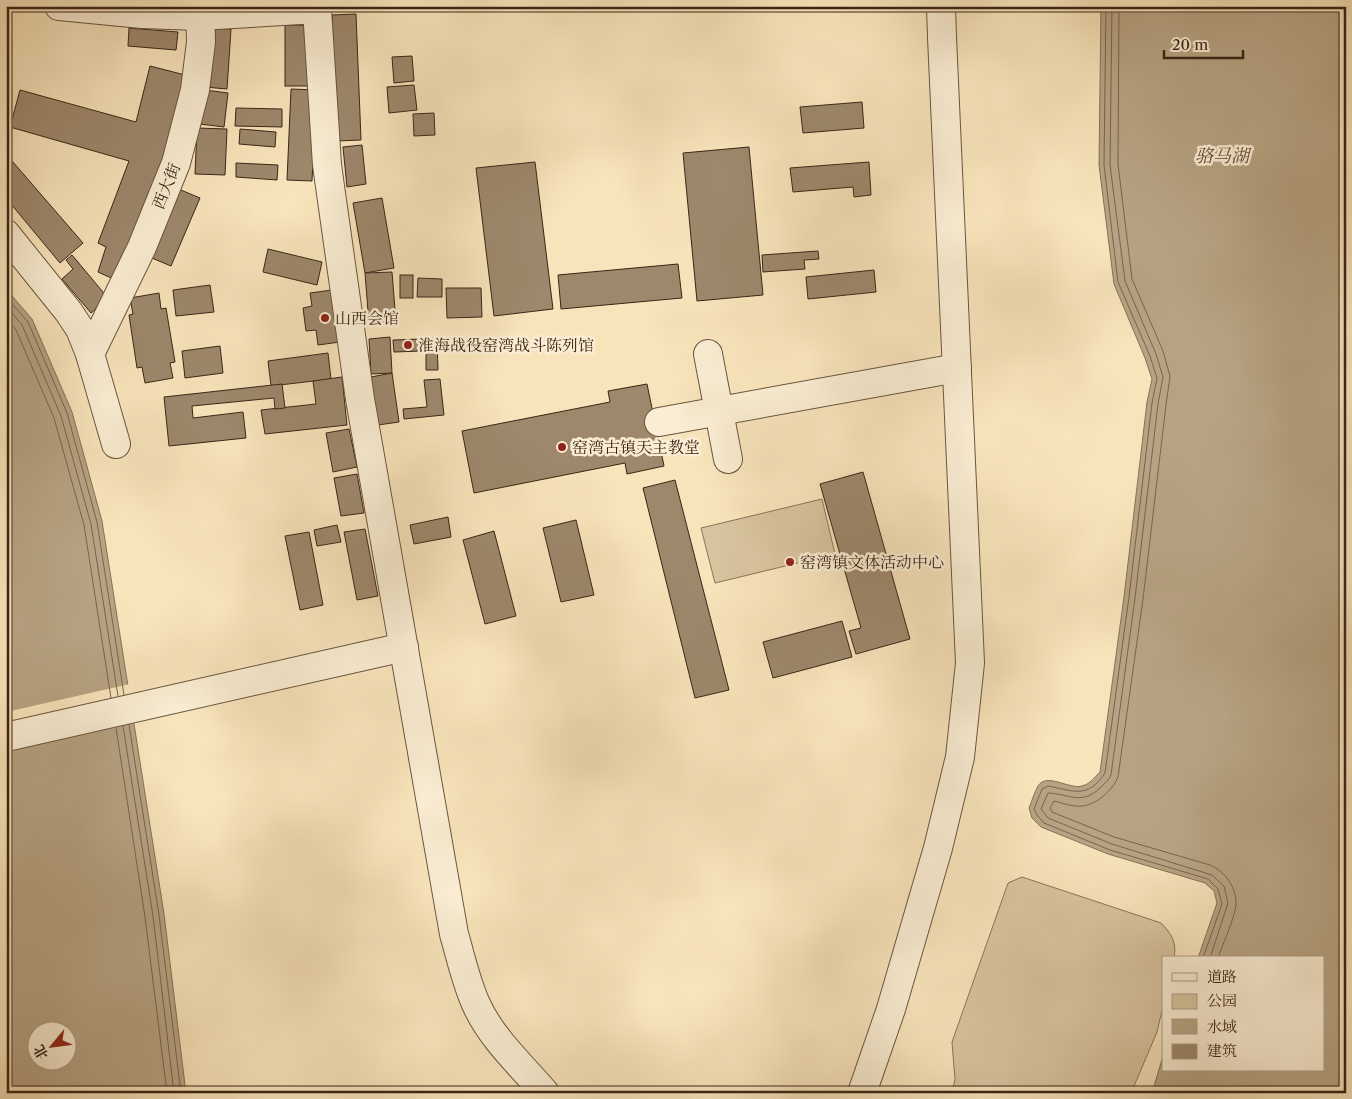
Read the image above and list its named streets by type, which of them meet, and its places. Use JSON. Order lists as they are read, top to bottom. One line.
{"streets":{"street":["西大街"]},"water":["骆马湖"],"places":["山西会馆","淮海战役窑湾战斗陈列馆","窑湾古镇天主教堂","窑湾镇文体活动中心"],"legend":["道路","公园","水域","建筑"],"scale_bar":"20 m","north":"bottom left"}
